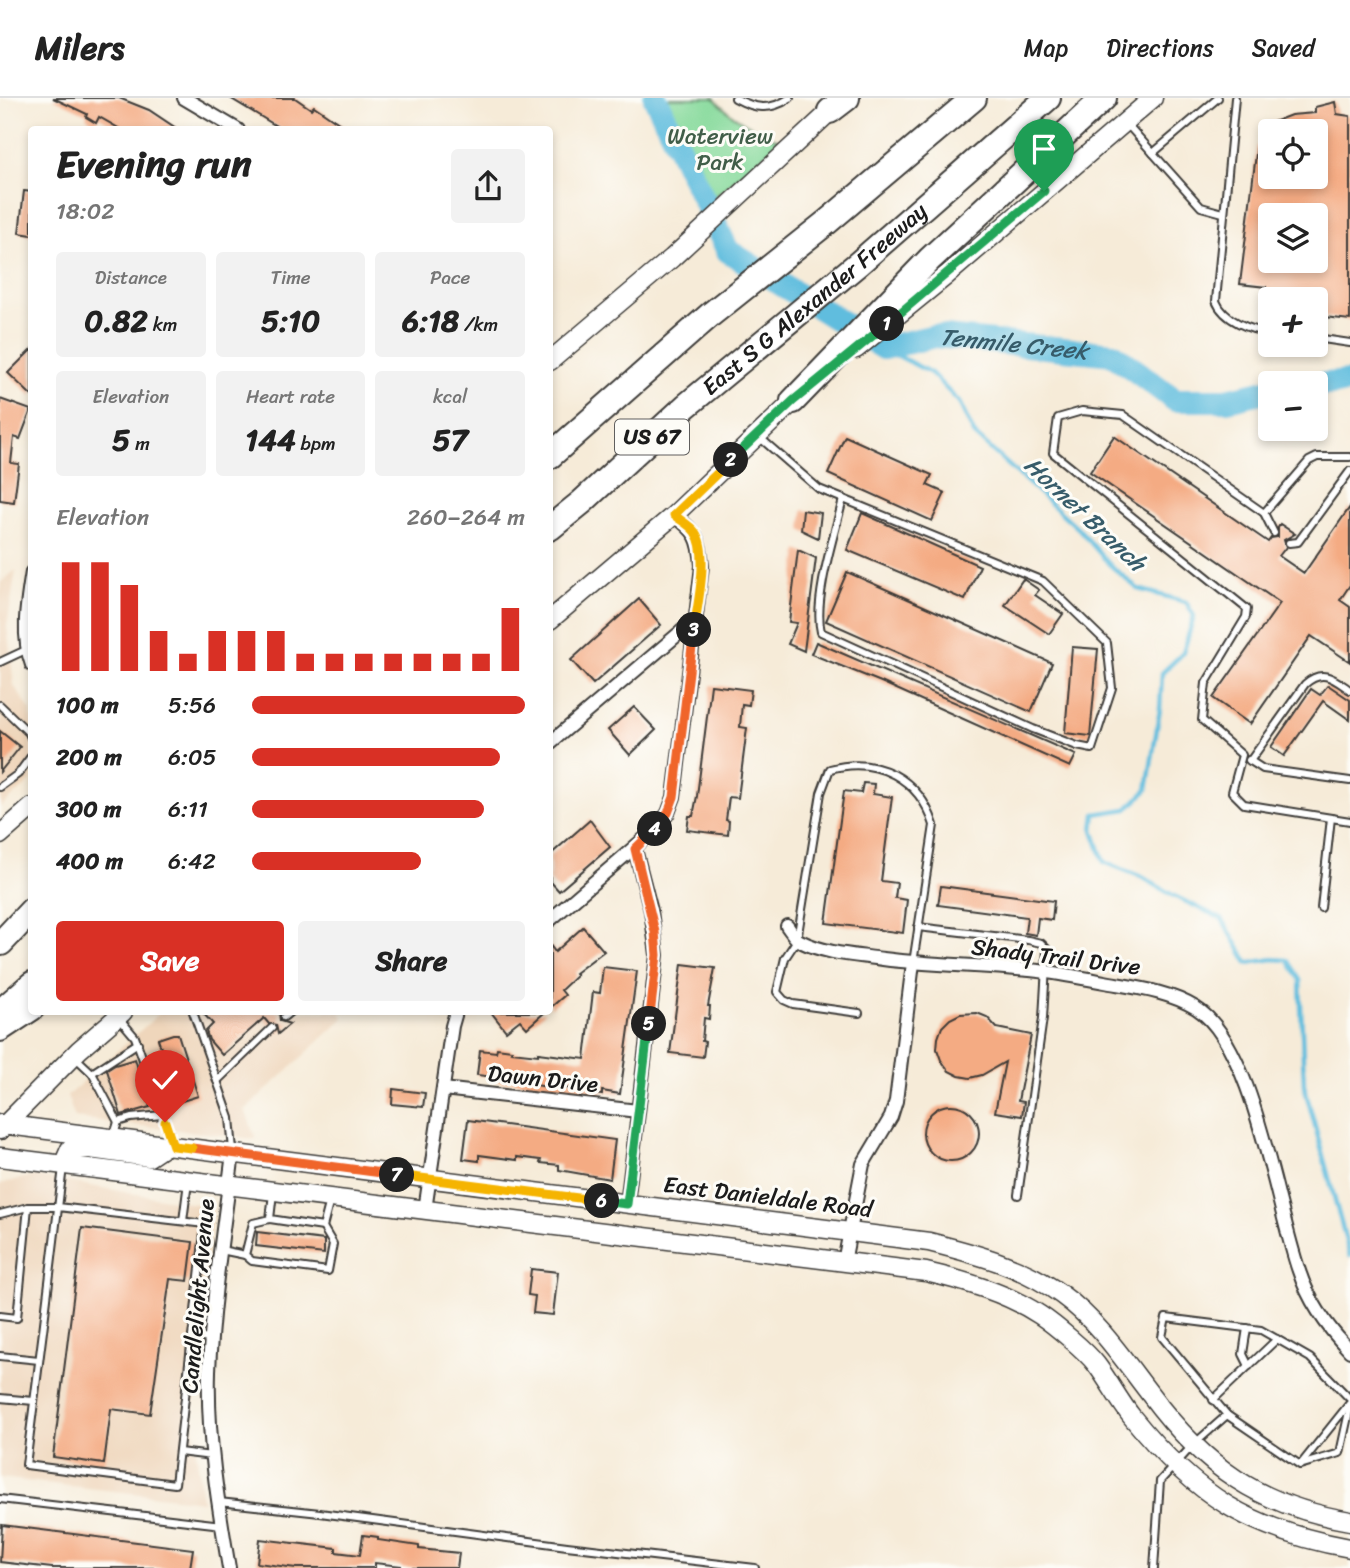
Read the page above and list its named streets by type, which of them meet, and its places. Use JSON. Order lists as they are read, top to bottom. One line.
{"streets":{"highway":["East S G Alexander Freeway","US 67"],"main road":["East Danieldale Road"],"street":["Shady Trail Drive","Dawn Drive","Candlelight Avenue"]},"crossings":[["East Danieldale Road","Candlelight Avenue"]],"water":["Tenmile Creek","Hornet Branch"],"parks":["Waterview Park"],"page":{"header":"Milers","nav":["Map","Directions","Saved"],"map_buttons":["+","−"],"heading":["Evening run","18:02"],"stats":[["Distance","0.82 km"],["Time","5:10"],["Pace","6:18 /km"],["Elevation","5 m"],["Heart rate","144 bpm"],["kcal","57"]],"pins":["1","2","3","4","5","7","6"],"chart":["Elevation","260–264 m"],"list":[{"name":"100 m","note":"5:56"},{"name":"200 m","note":"6:05"},{"name":"300 m","note":"6:11"},{"name":"400 m","note":"6:42"}],"buttons":["Save","Share"]}}
